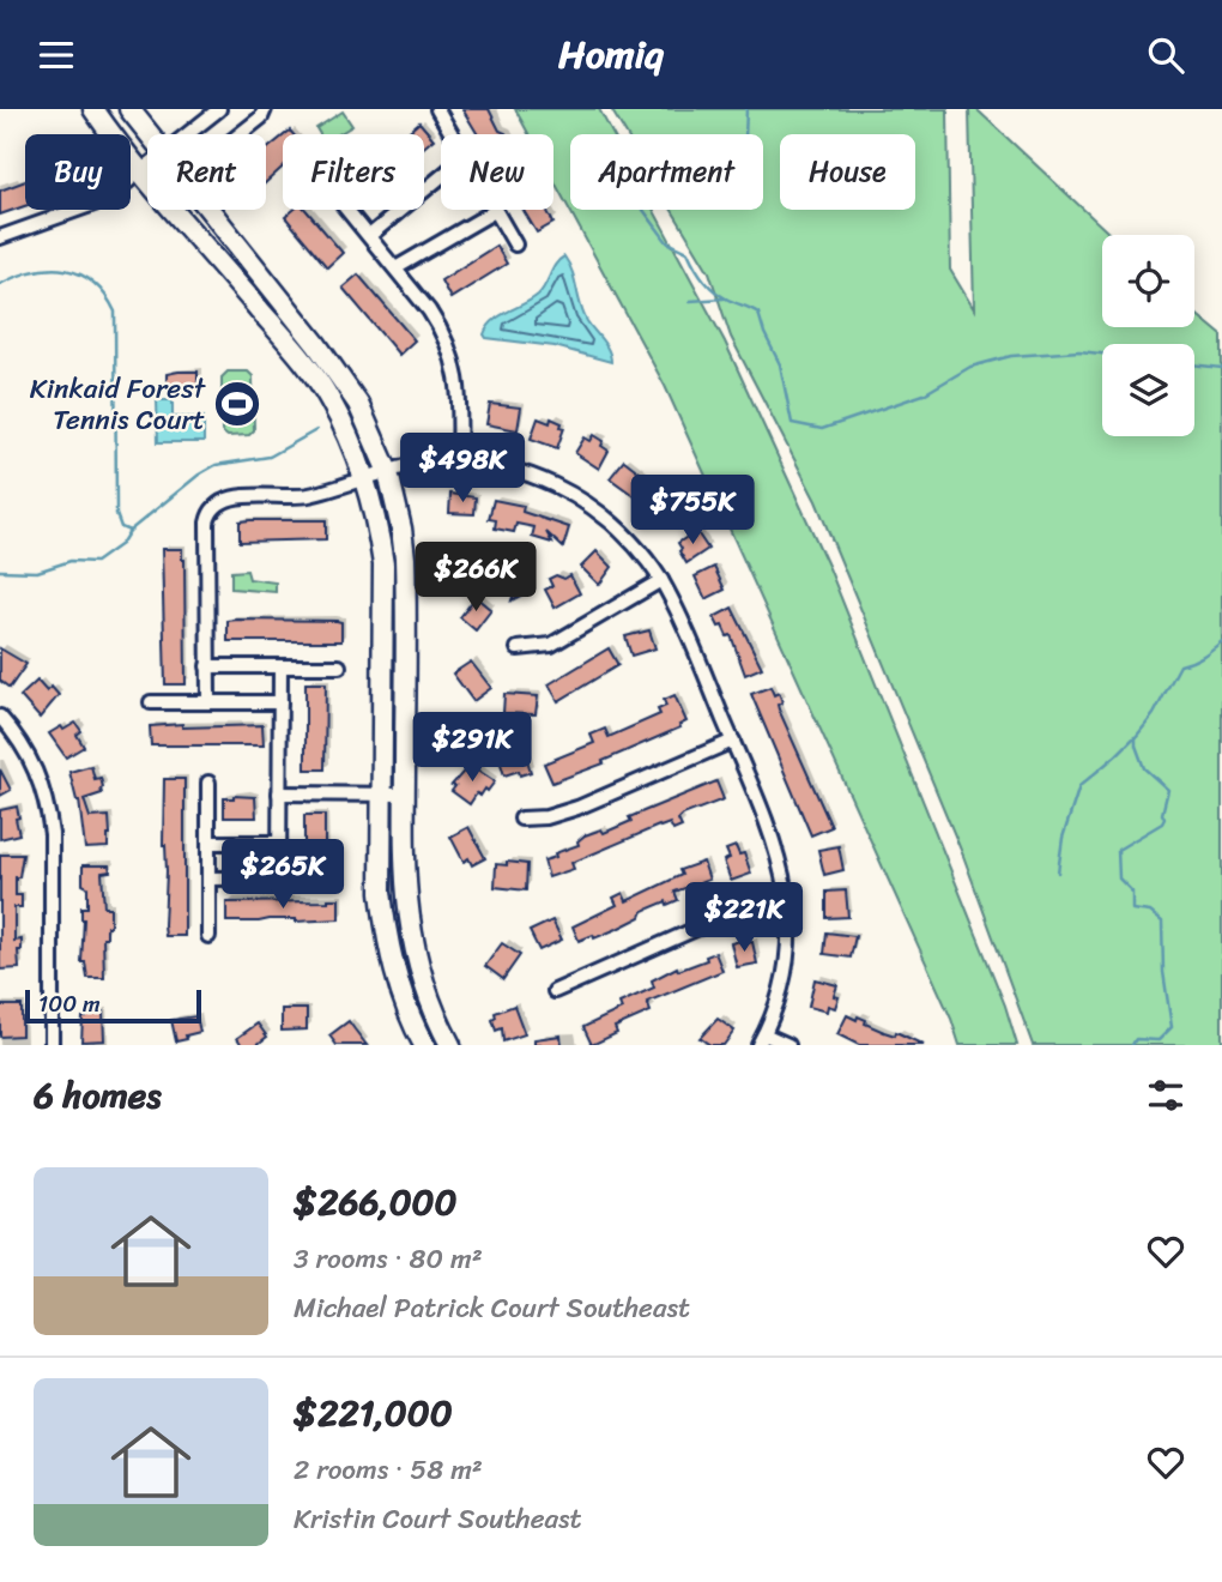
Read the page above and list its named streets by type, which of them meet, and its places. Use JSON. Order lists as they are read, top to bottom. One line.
{"places":{"sports":["Kinkaid Forest Tennis Court"]},"scale_bar":"100 m","page":{"header":"Homiq","chip":["Buy","Rent","Filters","New","Apartment","House"],"price":["$498K","$755K","$266K","$291K","$265K","$221K"],"scale":"100 m","heading":"6 homes","list":[{"name":"$266,000","note":"3 rooms · 80 m² · Michael Patrick Court Southeast"},{"name":"$221,000","note":"2 rooms · 58 m² · Kristin Court Southeast"}]}}
